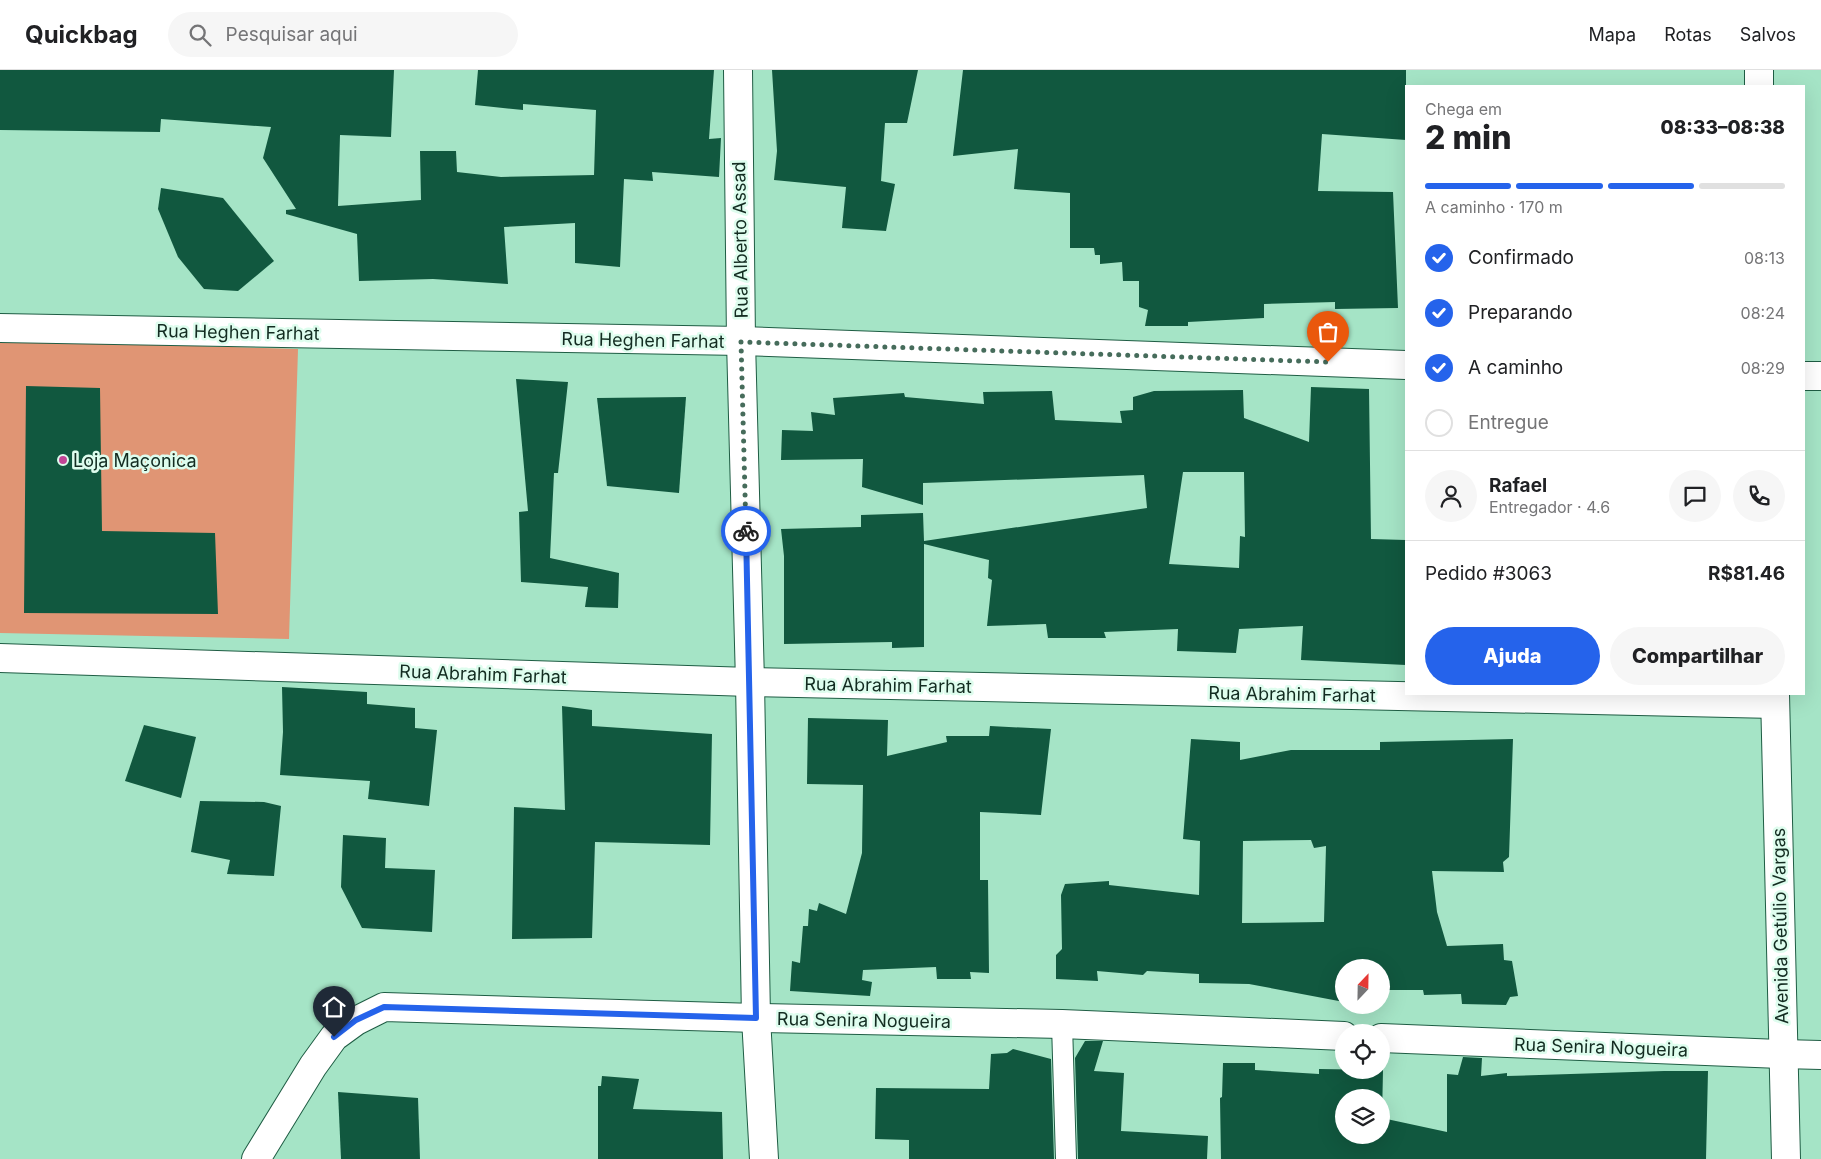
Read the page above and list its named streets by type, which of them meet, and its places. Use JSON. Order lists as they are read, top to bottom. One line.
{"streets":{"street":["Rua Alberto Assad","Rua Heghen Farhat","Rua Abrahim Farhat","Avenida Getúlio Vargas","Rua Senira Nogueira"]},"crossings":[["Rua Alberto Assad","Rua Heghen Farhat"],["Rua Alberto Assad","Rua Abrahim Farhat"],["Rua Alberto Assad","Rua Senira Nogueira"],["Rua Abrahim Farhat","Avenida Getúlio Vargas"],["Avenida Getúlio Vargas","Rua Senira Nogueira"]],"places":["Loja Maçonica"],"north":"top","page":{"header":"Quickbag","search":"Pesquisar aqui","nav":["Mapa","Rotas","Salvos"],"heading":["2 min","Chega em","08:33–08:38"],"panel":["Rafael","Entregador · 4.6","Pedido #3063","R$81.46"],"bar":"A caminho · 170 m","list":[["Confirmado","08:13"],["Preparando","08:24"],["A caminho","08:29"],"Entregue"],"buttons":["Ajuda","Compartilhar"]}}
